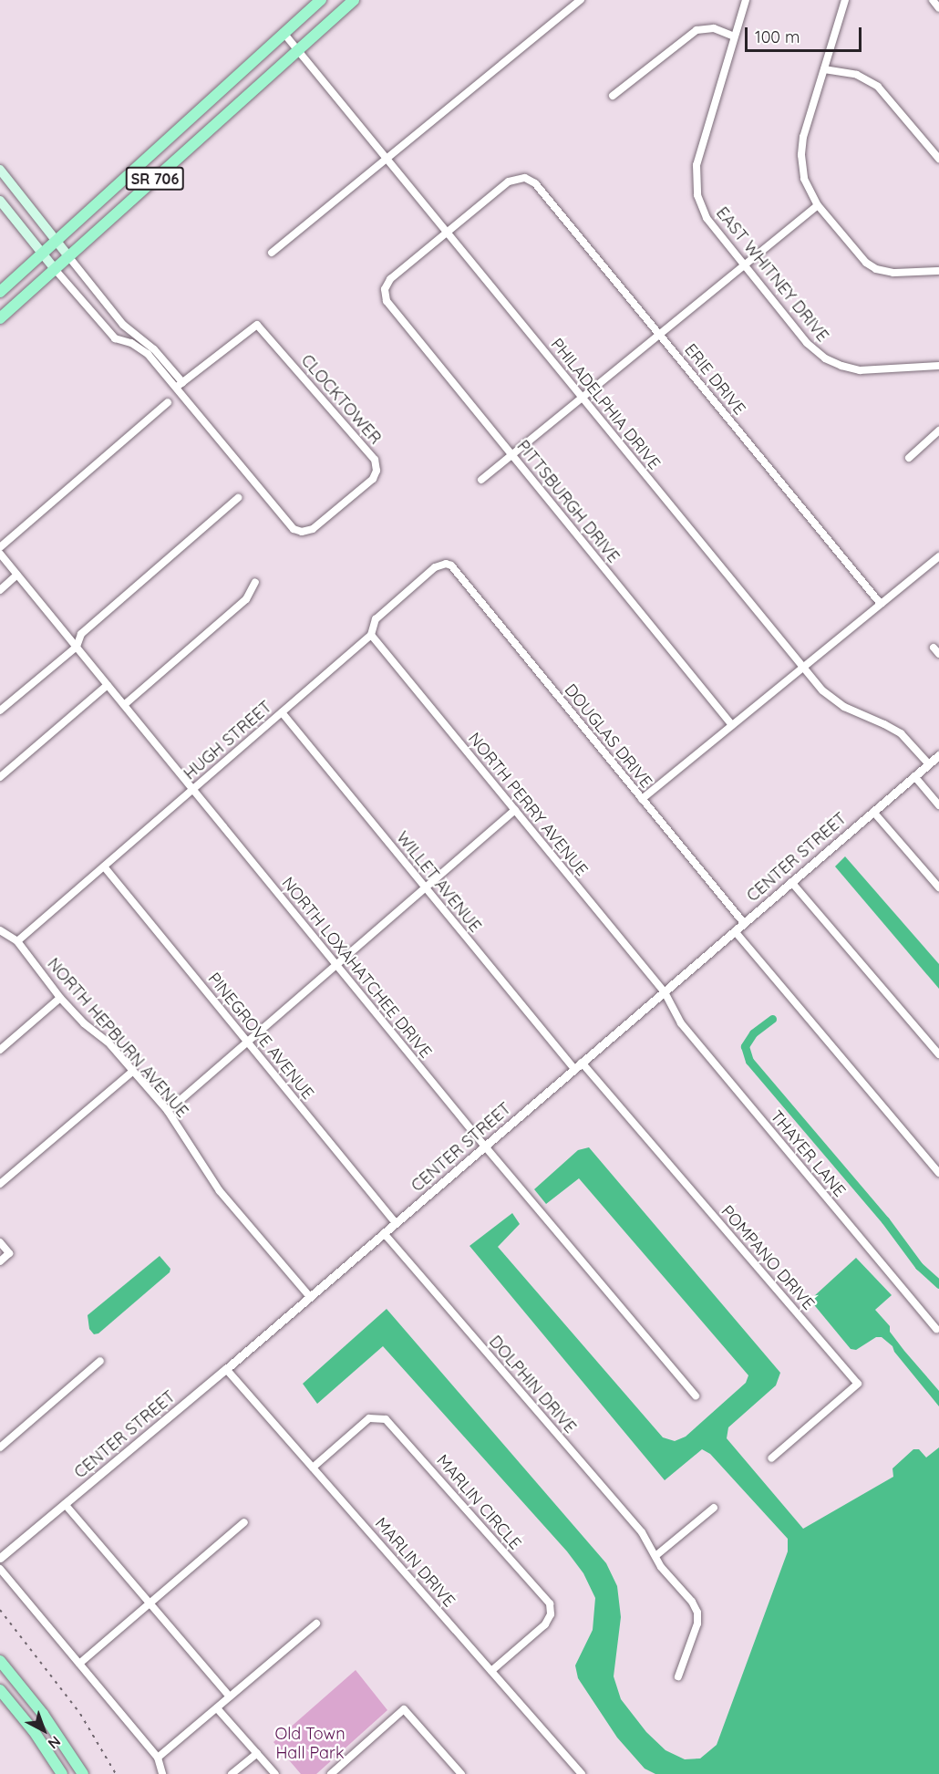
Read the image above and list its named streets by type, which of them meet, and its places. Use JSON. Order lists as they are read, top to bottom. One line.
{"streets":{"main road":["SR 706"],"street":["EAST WHITNEY DRIVE","ERIE DRIVE","CLOCKTOWER","PHILADELPHIA DRIVE","PITTSBURGH DRIVE","DOUGLAS DRIVE","HUGH STREET","NORTH PERRY AVENUE","CENTER STREET","WILLET AVENUE","NORTH LOXAHATCHEE DRIVE","PINEGROVE AVENUE","NORTH HEPBURN AVENUE","THAYER LANE","POMPANO DRIVE","DOLPHIN DRIVE","MARLIN CIRCLE","MARLIN DRIVE"]},"crossings":[["SR 706","CLOCKTOWER"],["SR 706","PHILADELPHIA DRIVE"],["ERIE DRIVE","PHILADELPHIA DRIVE"],["ERIE DRIVE","PITTSBURGH DRIVE"],["PHILADELPHIA DRIVE","PITTSBURGH DRIVE"],["PHILADELPHIA DRIVE","CENTER STREET"],["DOUGLAS DRIVE","HUGH STREET"],["DOUGLAS DRIVE","CENTER STREET"],["HUGH STREET","NORTH PERRY AVENUE"],["HUGH STREET","WILLET AVENUE"],["HUGH STREET","NORTH LOXAHATCHEE DRIVE"],["HUGH STREET","PINEGROVE AVENUE"],["HUGH STREET","NORTH HEPBURN AVENUE"],["NORTH PERRY AVENUE","CENTER STREET"],["NORTH PERRY AVENUE","THAYER LANE"],["CENTER STREET","WILLET AVENUE"],["CENTER STREET","NORTH LOXAHATCHEE DRIVE"],["CENTER STREET","PINEGROVE AVENUE"],["CENTER STREET","NORTH HEPBURN AVENUE"],["CENTER STREET","THAYER LANE"],["CENTER STREET","POMPANO DRIVE"],["CENTER STREET","DOLPHIN DRIVE"],["CENTER STREET","MARLIN DRIVE"],["MARLIN CIRCLE","MARLIN DRIVE"]],"parks":["Old Town Hall Park"],"scale_bar":"100 m","north":"bottom right"}
